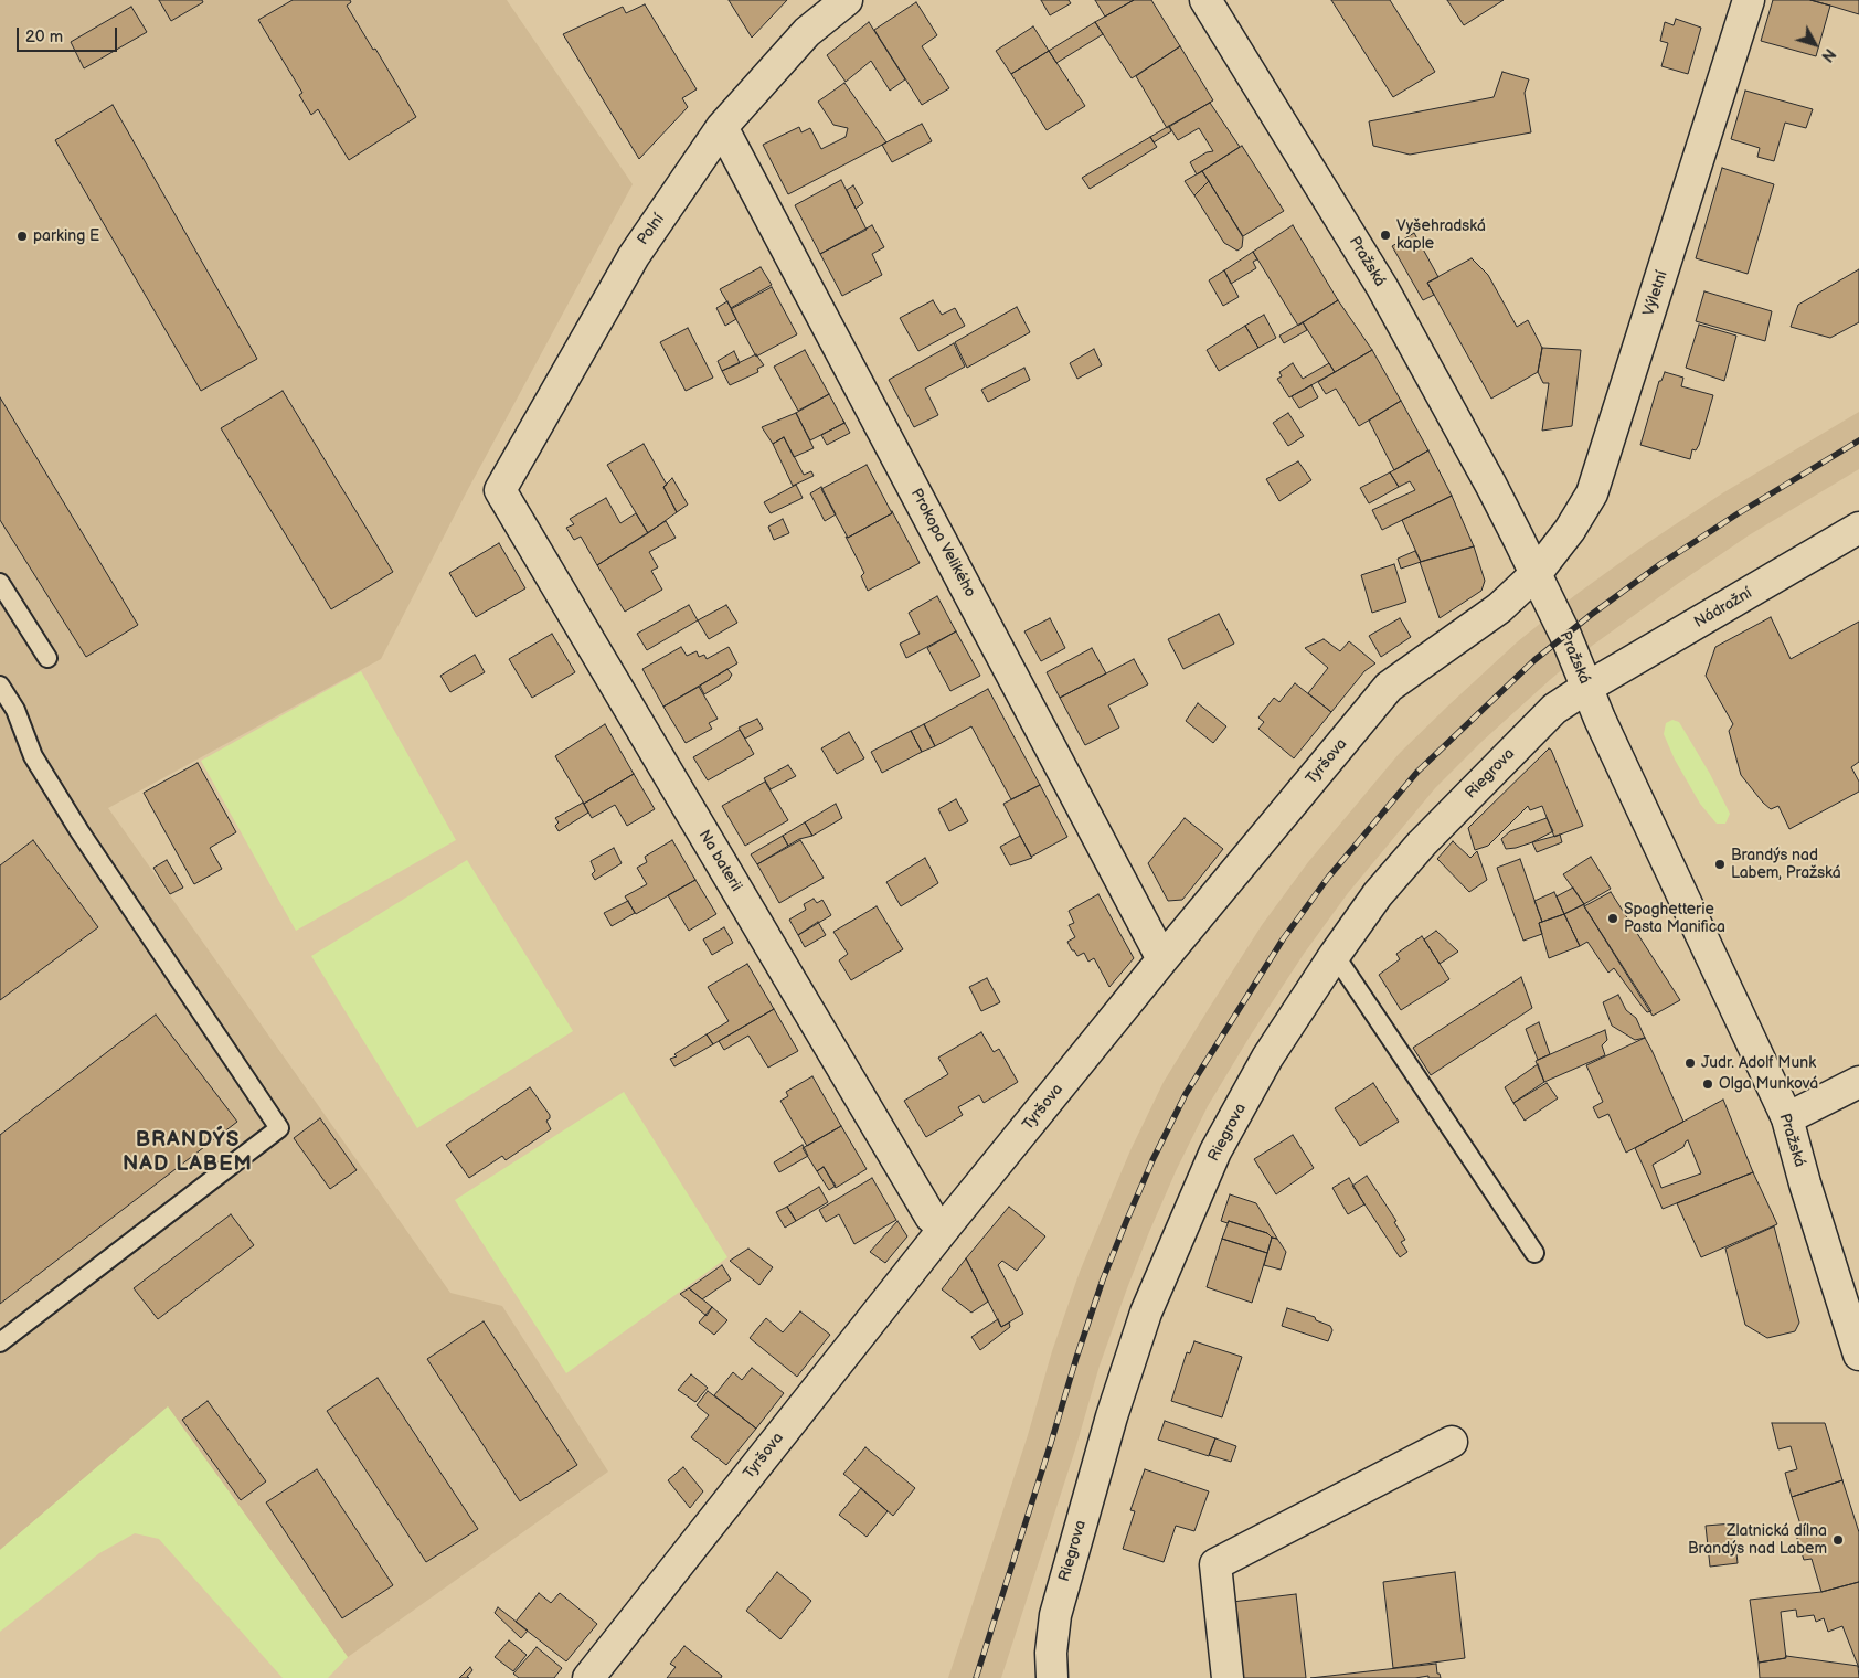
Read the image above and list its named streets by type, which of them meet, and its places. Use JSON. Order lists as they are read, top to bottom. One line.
{"streets":{"street":["Polní","Pražská","Výletní","Prokopa Velikého","Nádražní","Tyršova","Riegrova","Na baterii"]},"crossings":[["Polní","Prokopa Velikého"],["Polní","Na baterii"],["Pražská","Výletní"],["Pražská","Nádražní"],["Pražská","Tyršova"],["Pražská","Riegrova"],["Výletní","Tyršova"],["Prokopa Velikého","Tyršova"],["Nádražní","Riegrova"],["Tyršova","Na baterii"]],"districts":["BRANDÝS NAD LABEM"],"places":["Vyšehradská kaple","parking E","Brandýs nad Labem, Pražská","Spaghetterie Pasta Manifica","Judr. Adolf Munk","Olga Munková","Zlatnická dílna Brandýs nad Labem"],"scale_bar":"20 m","north":"bottom right"}
